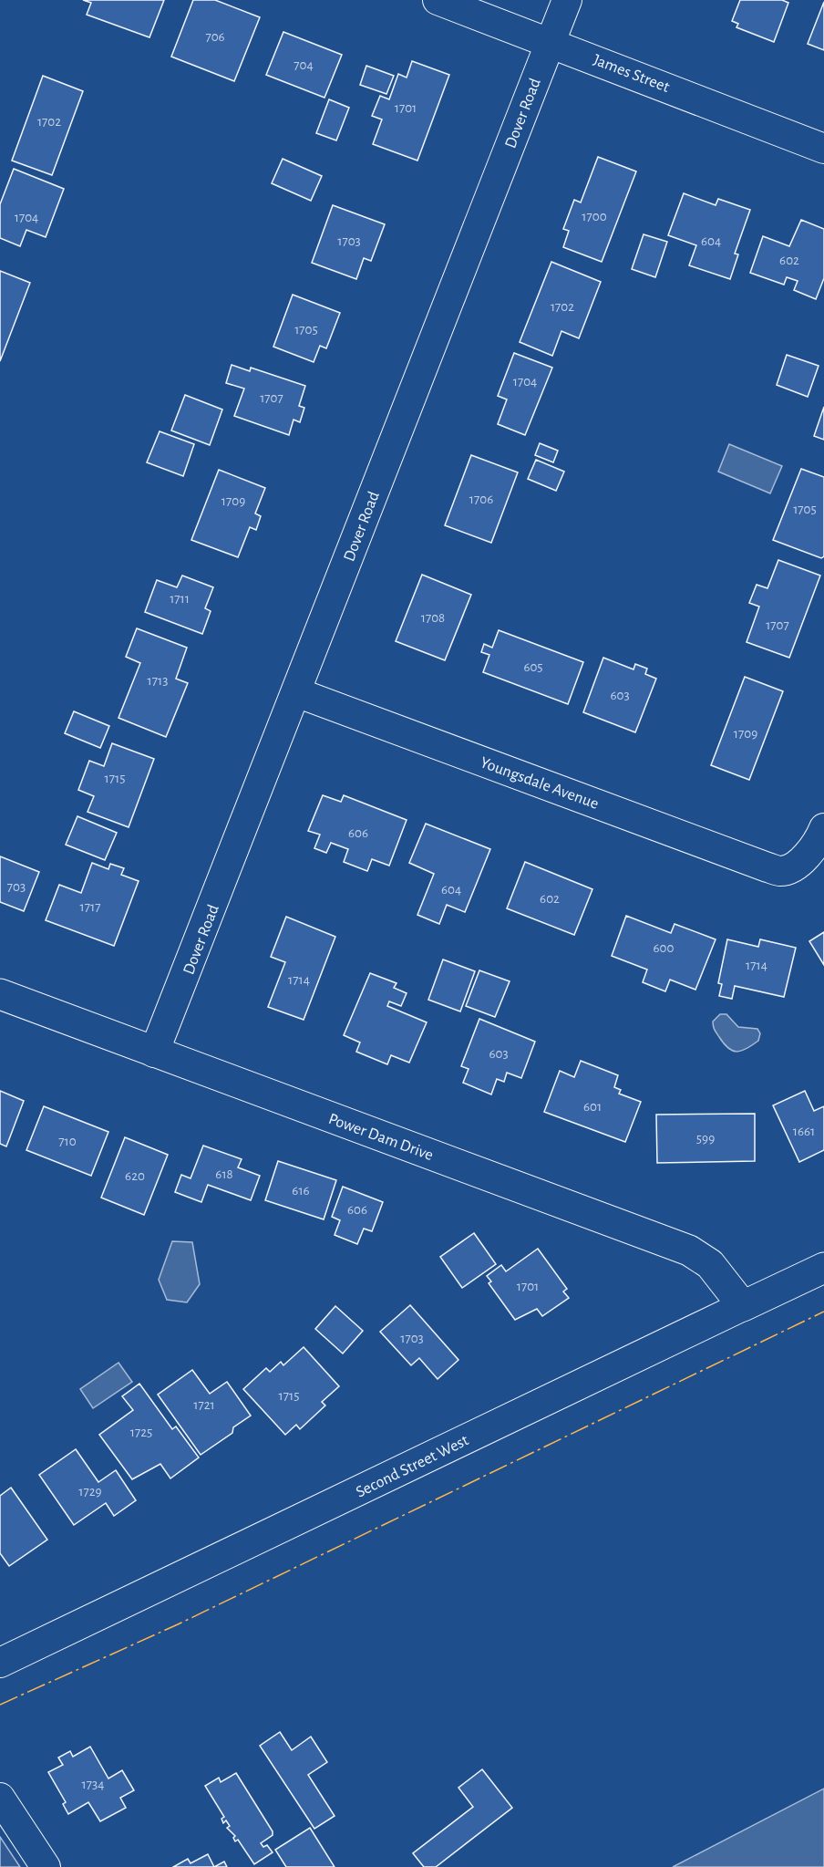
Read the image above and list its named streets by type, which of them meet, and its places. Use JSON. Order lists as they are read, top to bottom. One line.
{"streets":{"main road":["Power Dam Drive","Second Street West"],"street":["James Street","Dover Road","Youngsdale Avenue"]},"crossings":[["James Street","Dover Road"],["Dover Road","Youngsdale Avenue"],["Dover Road","Power Dam Drive"],["Power Dam Drive","Second Street West"]],"house_numbers":["706","704","1701","1702","1700","1704","1703","604","602","1702","1705","1704","1707","1706","1709","1705","1711","1708","1707","605","1713","603","1709","1715","606","703","604","602","1717","600","1714","1714","603","601","1661","599","710","618","620","616","606","1701","1703","1715","1721","1725","1729","1734"]}
